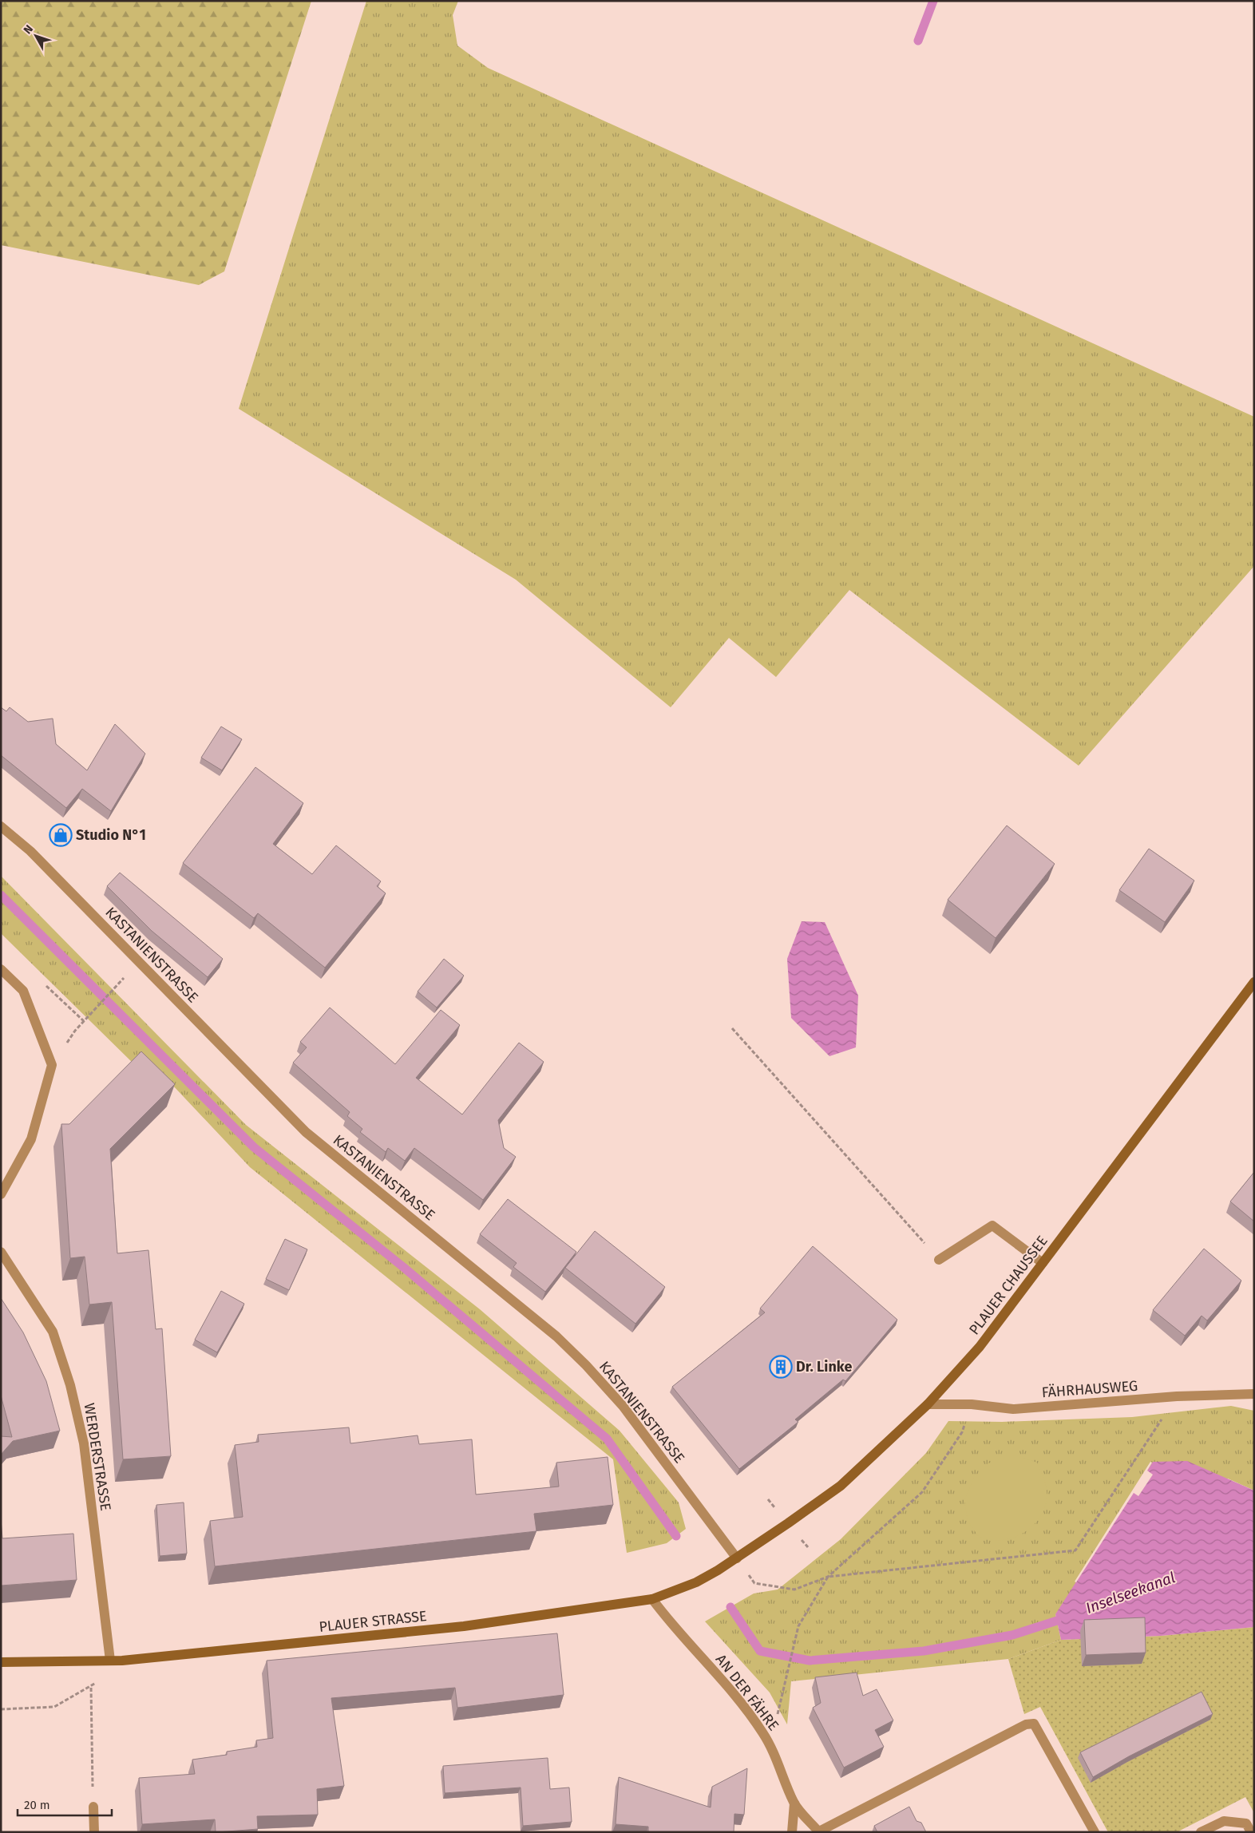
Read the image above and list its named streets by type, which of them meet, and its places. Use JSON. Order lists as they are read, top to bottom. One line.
{"streets":{"main road":["PLAUER CHAUSSEE","PLAUER STRASSE"],"street":["KASTANIENSTRASSE","FÄHRHAUSWEG","WERDERSTRASSE","AN DER FÄHRE"]},"crossings":[["KASTANIENSTRASSE","PLAUER CHAUSSEE"],["KASTANIENSTRASSE","PLAUER STRASSE"],["PLAUER CHAUSSEE","FÄHRHAUSWEG"],["PLAUER CHAUSSEE","PLAUER STRASSE"],["WERDERSTRASSE","PLAUER STRASSE"],["PLAUER STRASSE","AN DER FÄHRE"]],"water":["Inselseekanal"],"places":{"shop":["Studio N°1"],"building":["Dr. Linke"]},"scale_bar":"20 m","north":"top left"}
